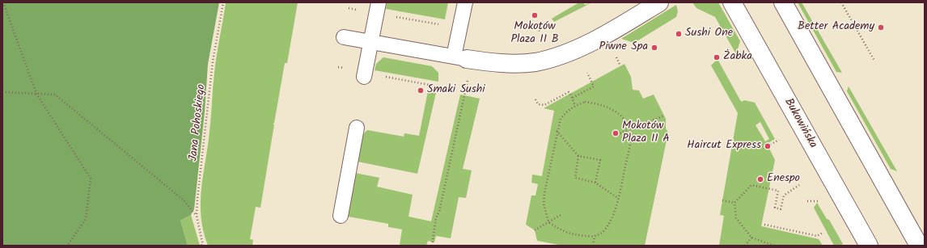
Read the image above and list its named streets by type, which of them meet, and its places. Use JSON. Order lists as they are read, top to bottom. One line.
{"streets":{"street":["Bukowińska"],"path":["Jana Pohoskiego"]},"places":["Mokotów Plaza II B","Better Academy","Sushi One","Piwne Spa","Żabka","Smaki Sushi","Mokotów Plaza II A","Haircut Express","Enespo"]}
